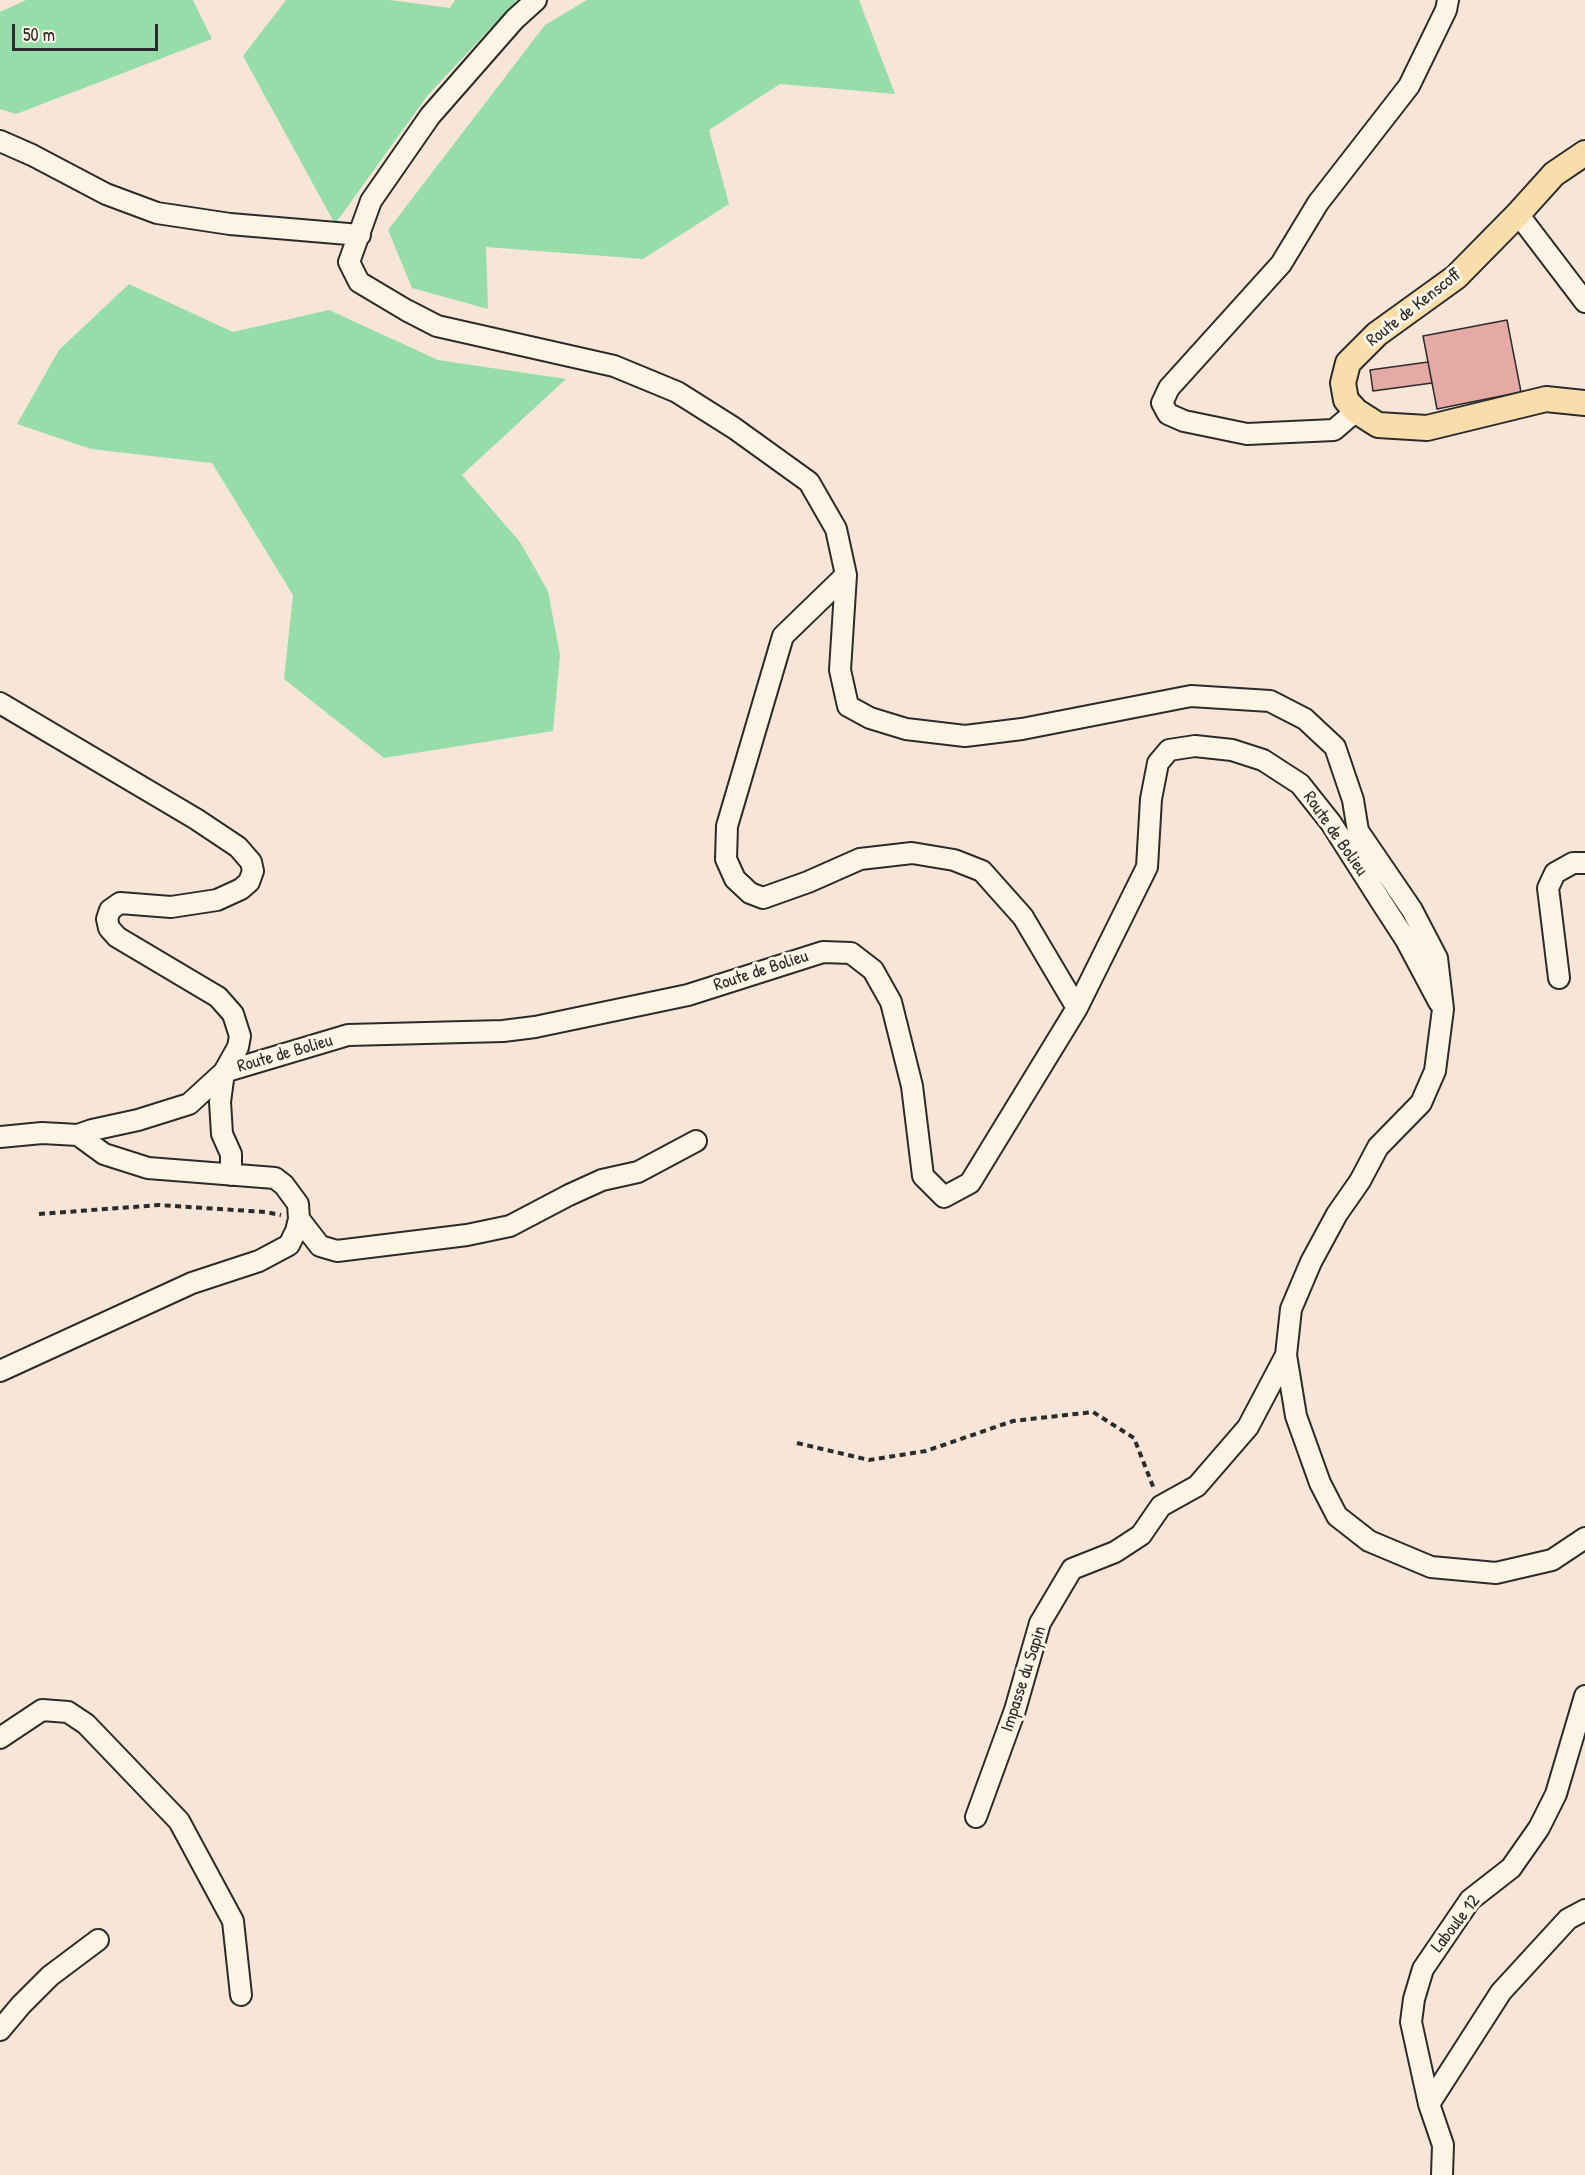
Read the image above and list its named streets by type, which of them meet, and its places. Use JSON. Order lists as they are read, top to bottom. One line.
{"streets":{"main road":["Route de Kenscoff"],"street":["Route de Bolieu","Impasse du Sapin","Laboule 12"]},"scale_bar":"50 m"}
